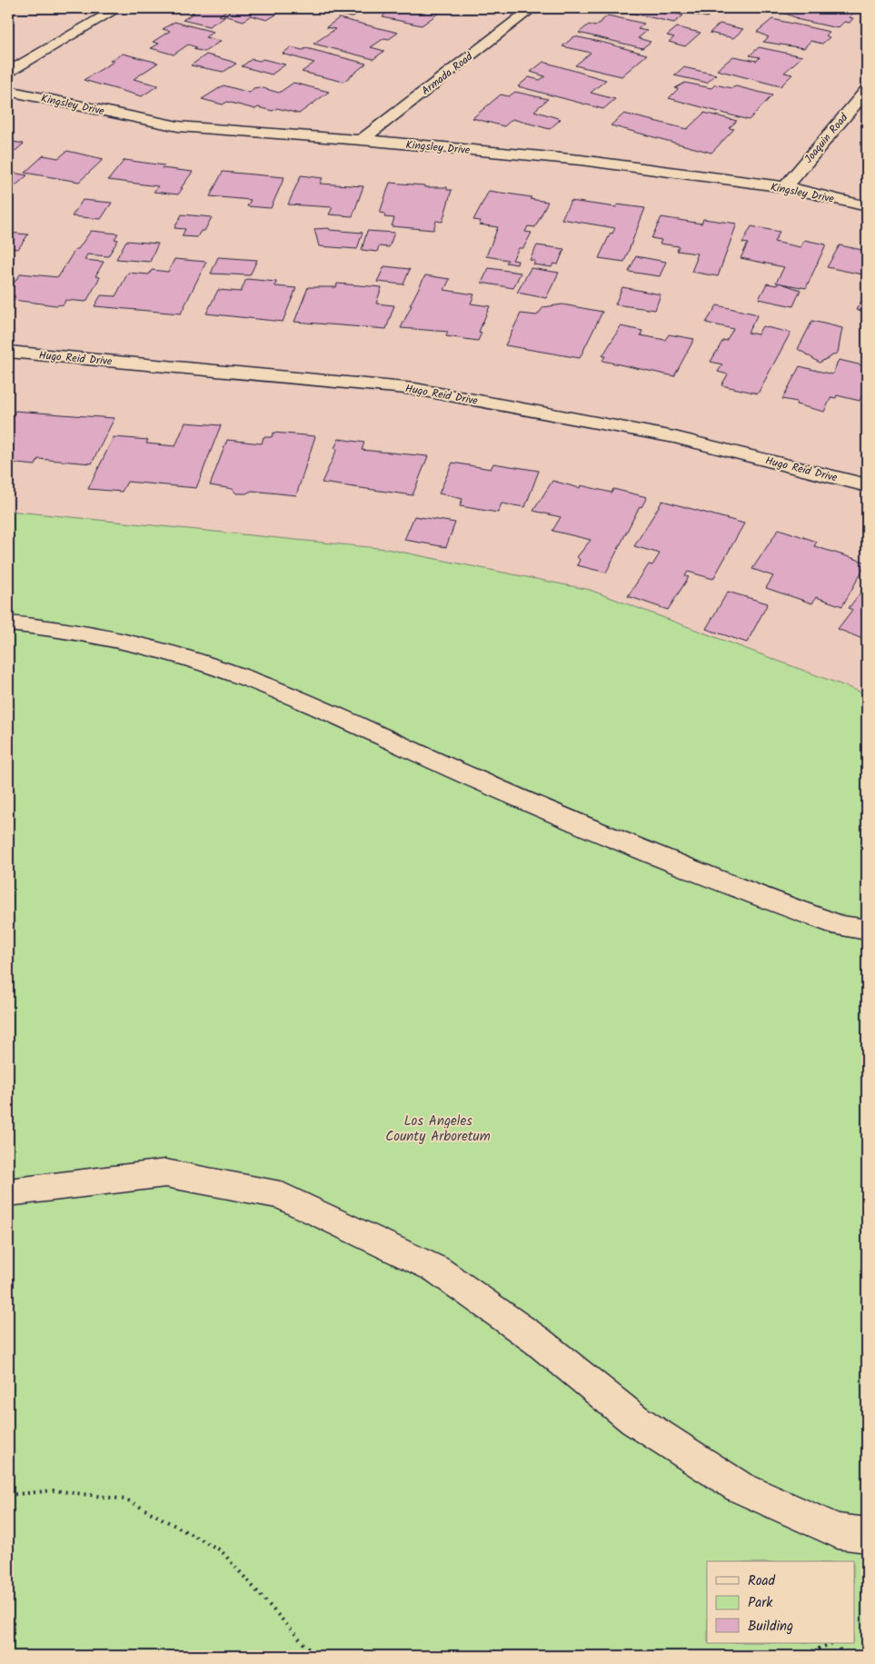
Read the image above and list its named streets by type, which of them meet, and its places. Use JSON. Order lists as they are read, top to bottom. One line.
{"streets":{"street":["Armada Road","Kingsley Drive","Joaquin Road","Hugo Reid Drive"]},"crossings":[["Armada Road","Kingsley Drive"],["Kingsley Drive","Joaquin Road"]],"parks":["Los Angeles County Arboretum"],"legend":["Road","Park","Building"]}
